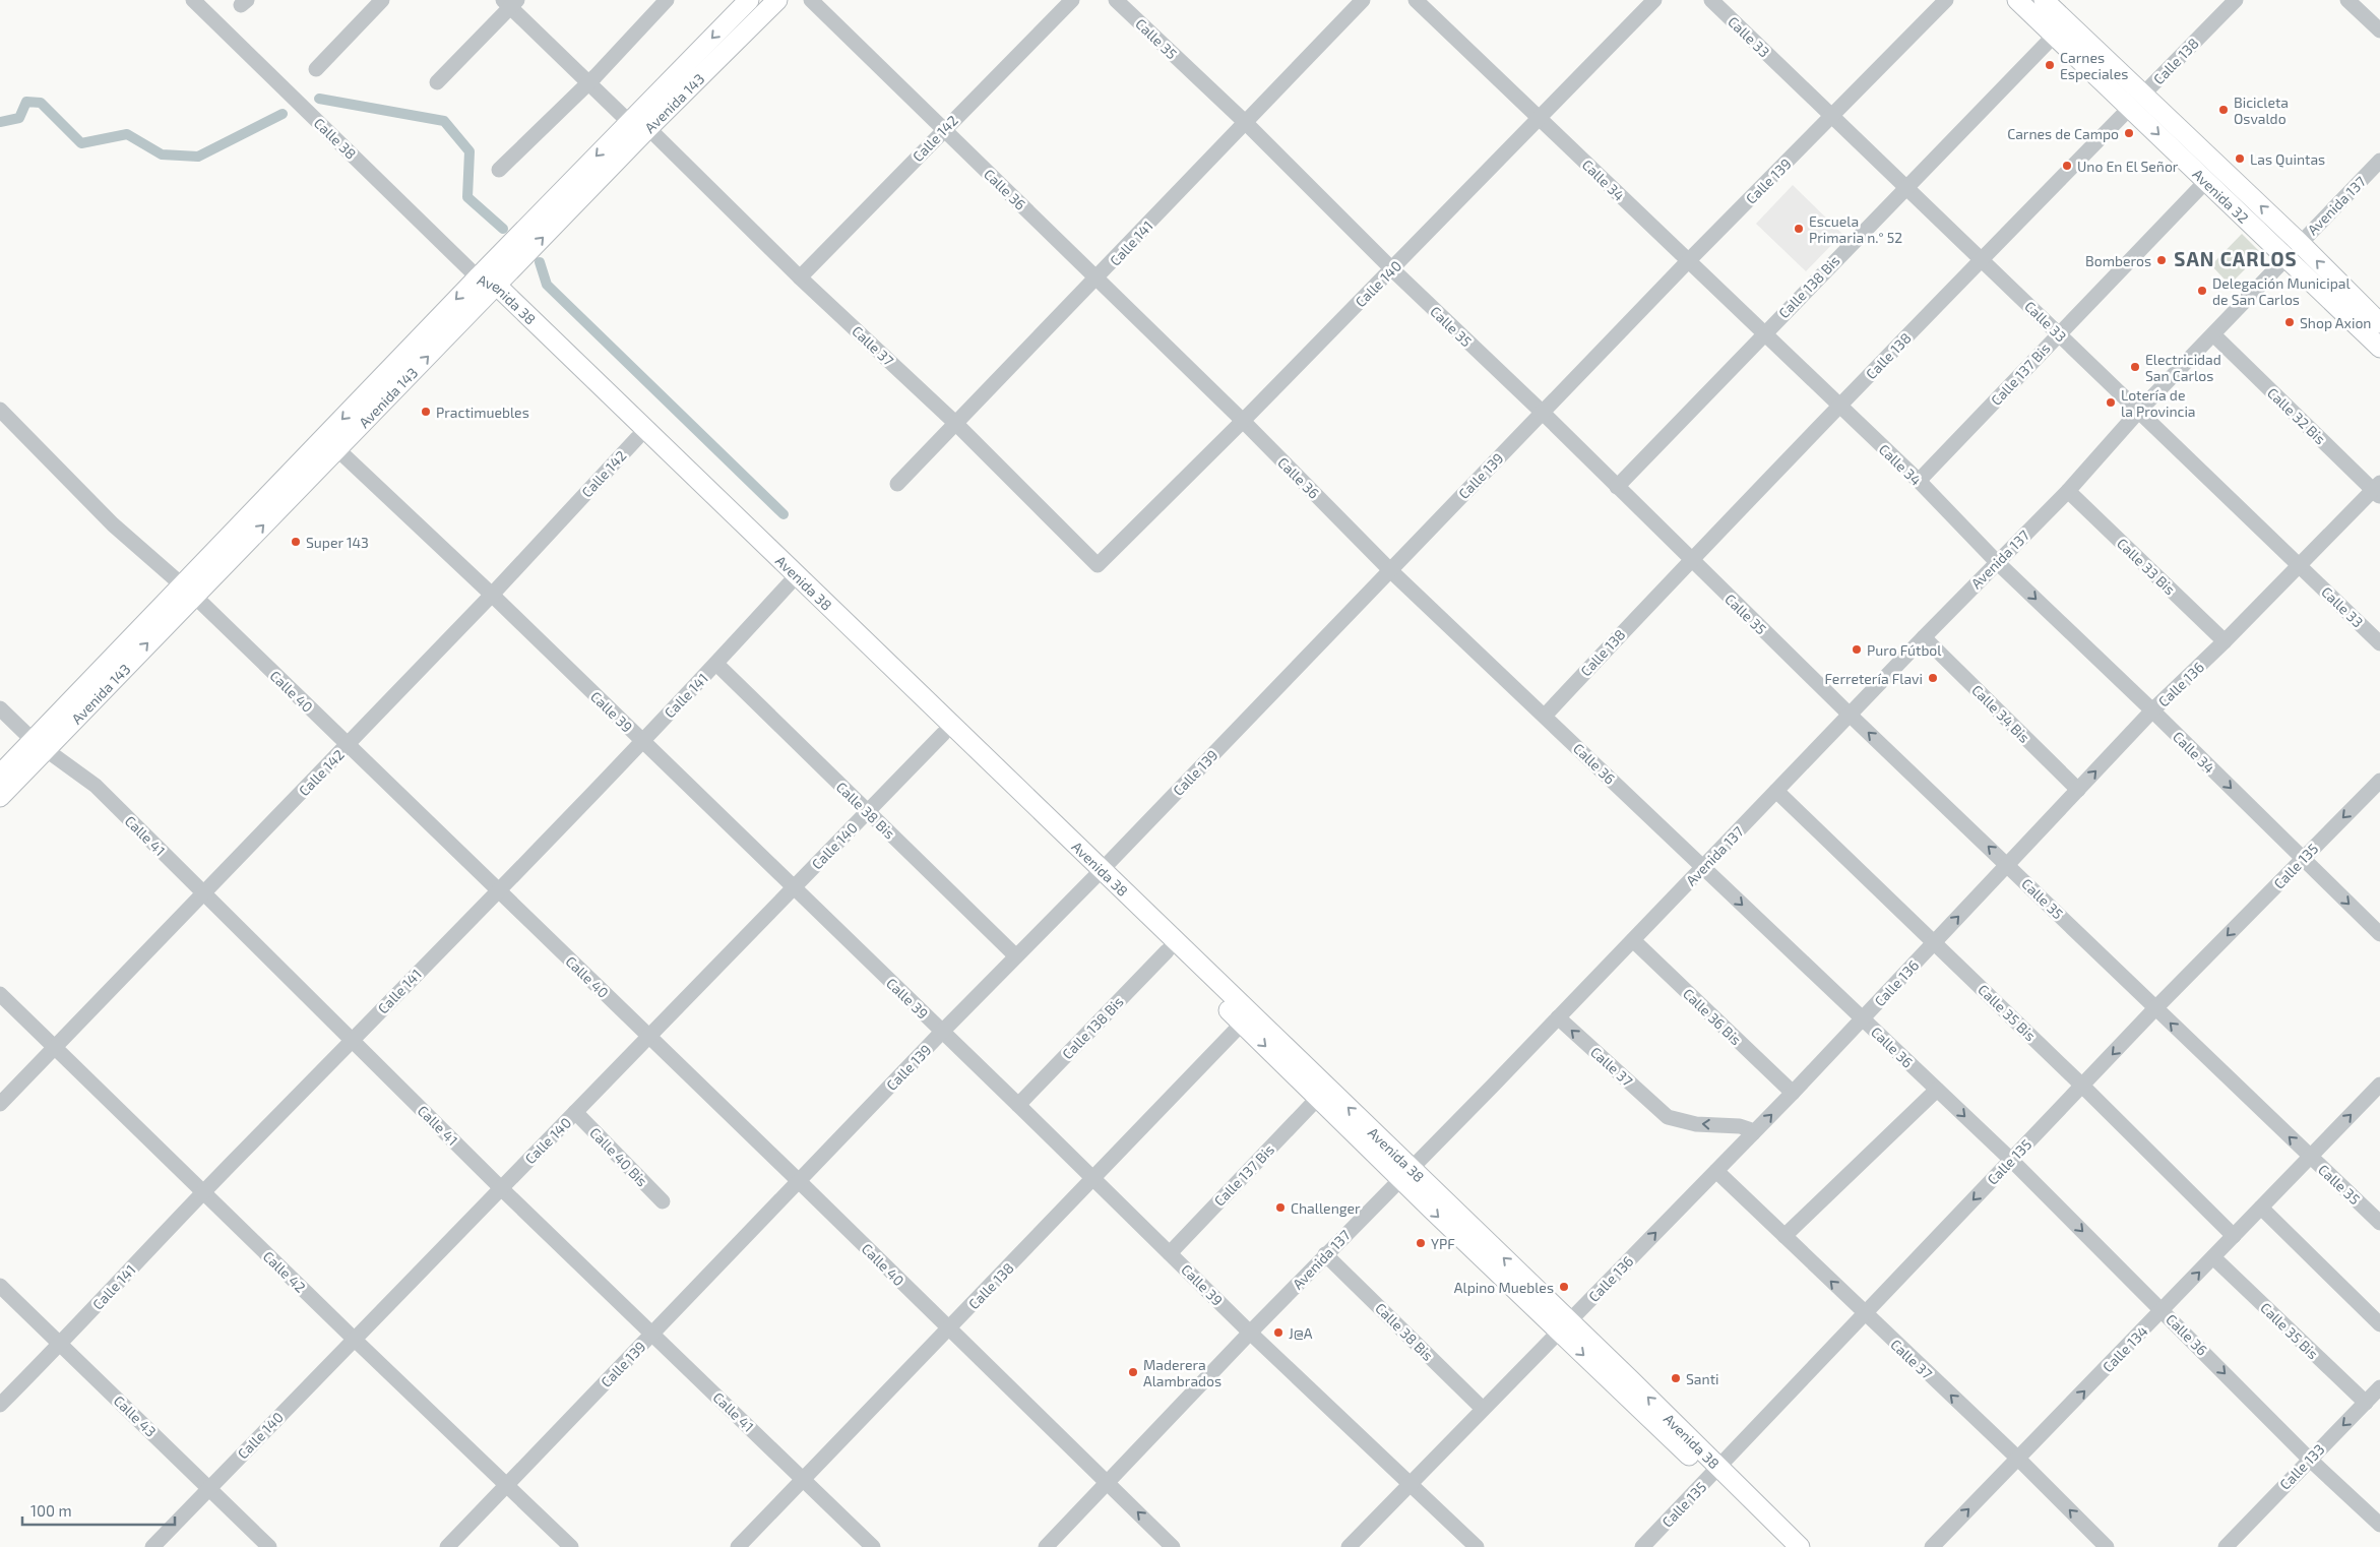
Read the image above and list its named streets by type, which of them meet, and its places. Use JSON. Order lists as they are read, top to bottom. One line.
{"streets":{"main road":["Avenida 143","Avenida 32","Avenida 38"],"street":["Calle 33","Calle 35","Calle 138","Calle 38","Calle 142","Calle 34","Calle 139","Calle 36","Avenida 137","Calle 141","Calle 140","Calle 138 Bis","Calle 37","Calle 137 Bis","Calle 32 Bis","Calle 33 Bis","Calle 136","Calle 40","Calle 39","Calle 34 Bis","Calle 38 Bis","Calle 41","Calle 135","Calle 35 Bis","Calle 36 Bis","Calle 40 Bis","Calle 42","Calle 134","Calle 43","Calle 133"]},"crossings":[["Calle 33","Calle 138"],["Calle 33","Calle 139"],["Calle 33","Avenida 137"],["Calle 33","Calle 138 Bis"],["Calle 33","Calle 137 Bis"],["Calle 33","Calle 136"],["Calle 35","Calle 138"],["Calle 35","Calle 139"],["Calle 35","Avenida 137"],["Calle 35","Calle 141"],["Calle 35","Calle 140"],["Calle 35","Calle 138 Bis"],["Calle 35","Calle 136"],["Calle 35","Calle 135"],["Calle 35","Calle 134"],["Calle 138","Calle 34"],["Calle 138","Calle 36"],["Calle 138","Avenida 32"],["Calle 138","Avenida 38"],["Calle 138","Calle 40"],["Calle 138","Calle 39"],["Calle 138","Calle 41"],["Avenida 143","Calle 38"],["Avenida 143","Avenida 38"],["Avenida 143","Calle 37"],["Avenida 143","Calle 40"],["Avenida 143","Calle 39"],["Avenida 143","Calle 41"],["Calle 38","Avenida 38"],["Calle 142","Calle 36"],["Calle 142","Avenida 38"],["Calle 142","Calle 37"],["Calle 142","Calle 40"],["Calle 142","Calle 39"],["Calle 142","Calle 41"],["Calle 142","Calle 42"],["Calle 34","Calle 139"],["Calle 34","Avenida 137"],["Calle 34","Calle 140"],["Calle 34","Calle 138 Bis"],["Calle 34","Calle 137 Bis"],["Calle 34","Calle 136"],["Calle 34","Calle 135"],["Calle 139","Calle 36"],["Calle 139","Avenida 38"],["Calle 139","Calle 40"],["Calle 139","Calle 39"],["Calle 139","Calle 38 Bis"],["Calle 139","Calle 41"],["Calle 139","Calle 42"],["Calle 36","Avenida 137"],["Calle 36","Calle 141"],["Calle 36","Calle 140"],["Calle 36","Calle 136"],["Calle 36","Calle 135"],["Calle 36","Calle 134"],["Calle 36","Calle 133"],["Avenida 32","Avenida 137"],["Avenida 32","Calle 138 Bis"],["Avenida 32","Calle 137 Bis"],["Avenida 137","Avenida 38"],["Avenida 137","Calle 37"],["Avenida 137","Calle 32 Bis"],["Avenida 137","Calle 33 Bis"],["Avenida 137","Calle 40"],["Avenida 137","Calle 39"],["Avenida 137","Calle 34 Bis"],["Avenida 137","Calle 38 Bis"],["Avenida 137","Calle 35 Bis"],["Avenida 137","Calle 36 Bis"],["Calle 141","Avenida 38"],["Calle 141","Calle 37"],["Calle 141","Calle 40"],["Calle 141","Calle 39"],["Calle 141","Calle 38 Bis"],["Calle 141","Calle 41"],["Calle 141","Calle 42"],["Calle 141","Calle 43"],["Calle 140","Avenida 38"],["Calle 140","Calle 37"],["Calle 140","Calle 40"],["Calle 140","Calle 39"],["Calle 140","Calle 38 Bis"],["Calle 140","Calle 41"],["Calle 140","Calle 40 Bis"],["Calle 140","Calle 42"],["Calle 140","Calle 43"],["Calle 138 Bis","Avenida 38"],["Calle 138 Bis","Calle 39"],["Avenida 38","Calle 137 Bis"],["Avenida 38","Calle 136"],["Avenida 38","Calle 135"],["Calle 37","Calle 136"],["Calle 37","Calle 135"],["Calle 37","Calle 134"],["Calle 137 Bis","Calle 39"],["Calle 32 Bis","Calle 136"],["Calle 33 Bis","Calle 136"],["Calle 136","Calle 39"],["Calle 136","Calle 34 Bis"],["Calle 136","Calle 38 Bis"],["Calle 136","Calle 35 Bis"],["Calle 136","Calle 36 Bis"],["Calle 135","Calle 35 Bis"],["Calle 35 Bis","Calle 134"],["Calle 35 Bis","Calle 133"]],"one_way":["Calle 34","Calle 37","Calle 134","Calle 133"],"districts":["SAN CARLOS"],"places":["Carnes Especiales","Bicicleta Osvaldo","Carnes de Campo","Las Quintas","Uno En El Señor","Escuela Primaria n.° 52","Bomberos","Delegación Municipal de San Carlos","Shop Axion","Electricidad San Carlos","Lotería de la Provincia","Practimuebles","Super 143","Puro Fútbol","Ferretería Flavi","Challenger","YPF","Alpino Muebles","J@A","Maderera Alambrados","Santi"],"scale_bar":"100 m"}
